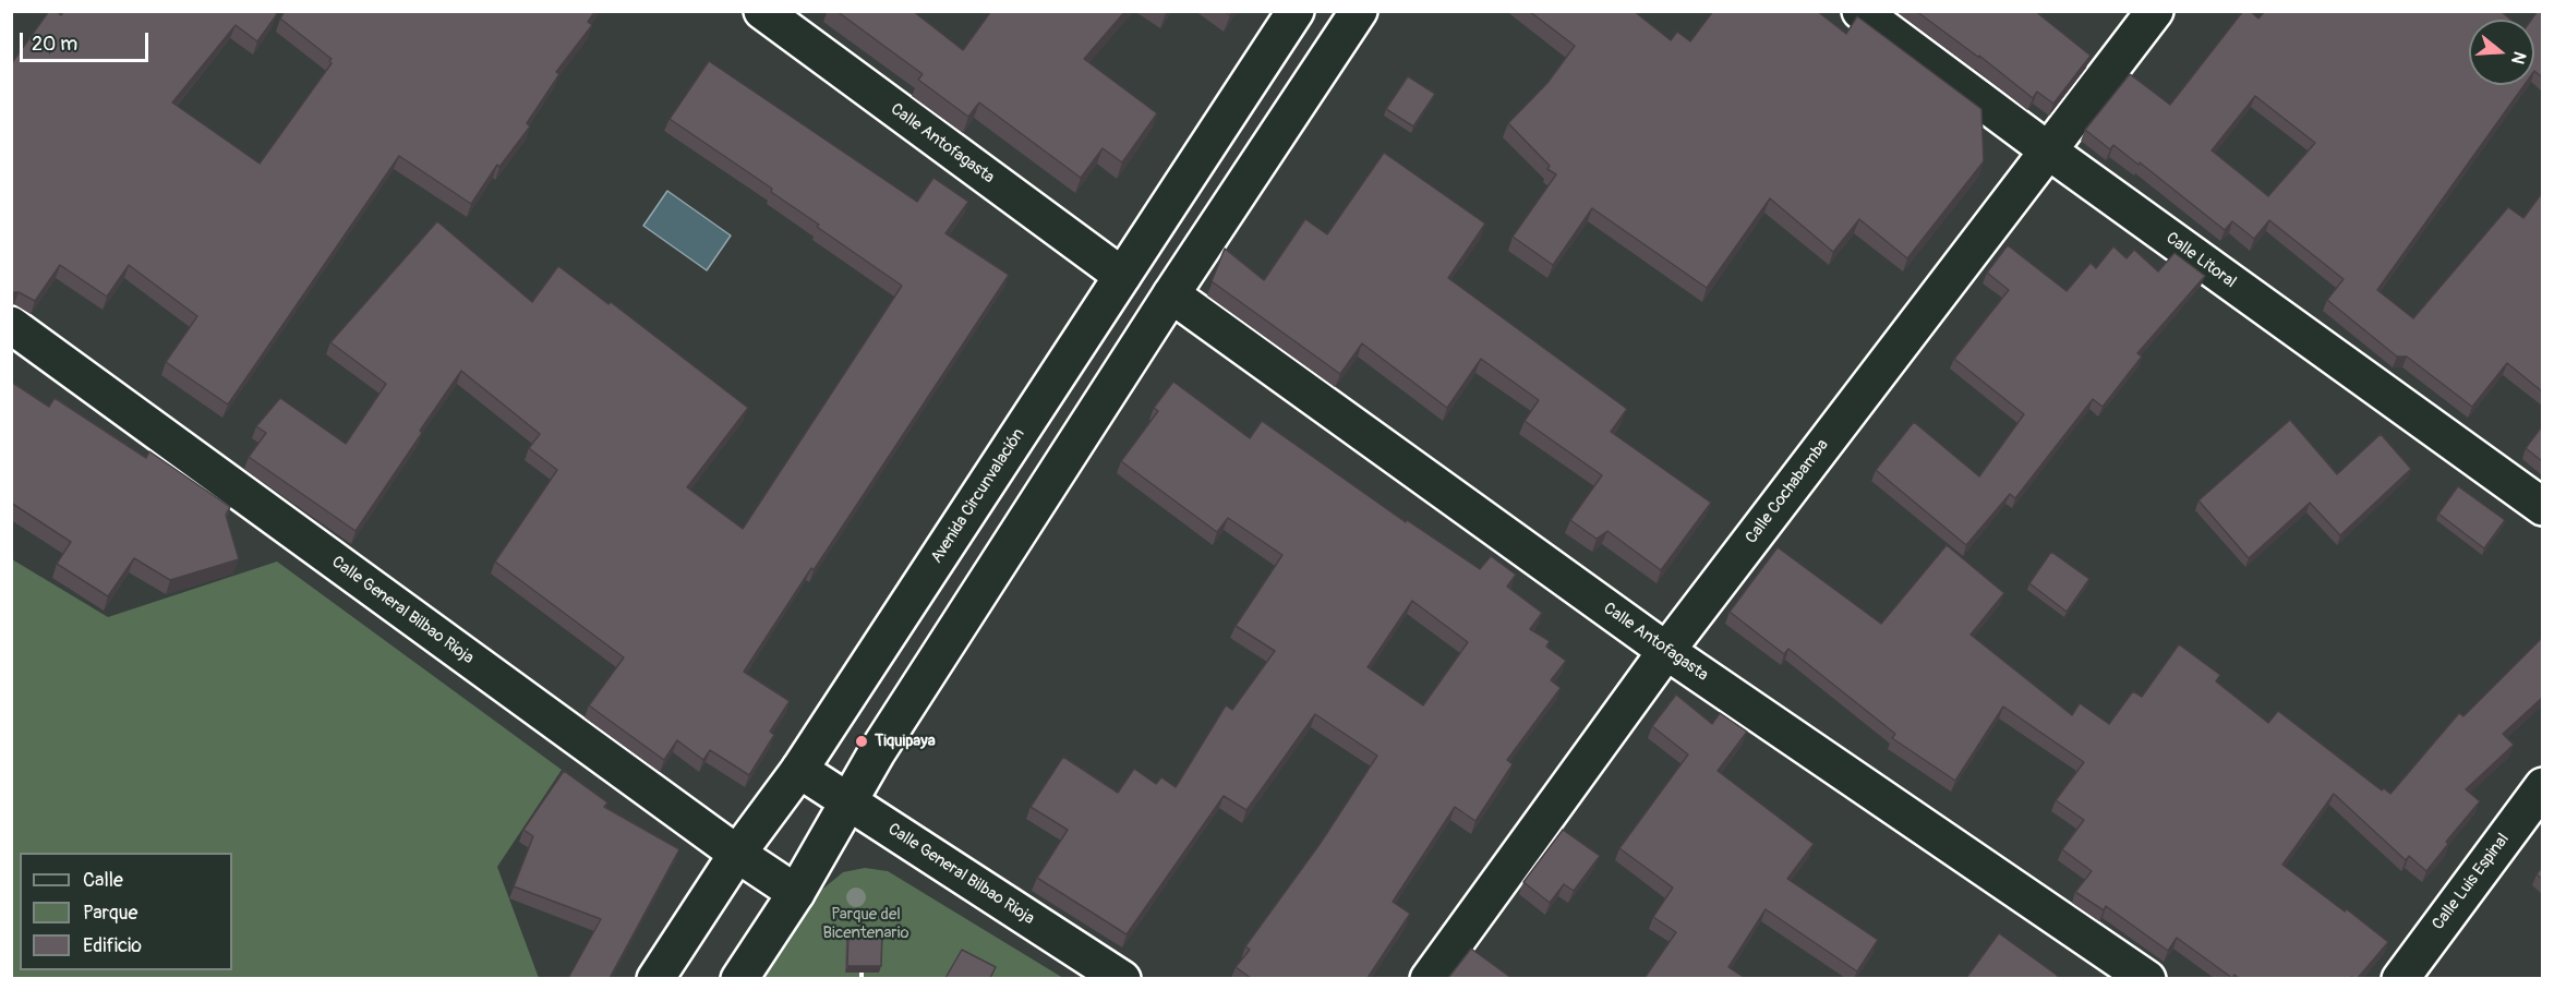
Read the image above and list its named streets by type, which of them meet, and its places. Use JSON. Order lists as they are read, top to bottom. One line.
{"streets":{"street":["Calle Antofagasta","Calle Litoral","Calle Cochabamba","Avenida Circunvalación","Calle General Bilbao Rioja","Calle Luis Espinal"]},"crossings":[["Calle Antofagasta","Calle Cochabamba"],["Calle Antofagasta","Avenida Circunvalación"],["Calle Litoral","Calle Cochabamba"],["Avenida Circunvalación","Calle General Bilbao Rioja"]],"parks":["Parque del Bicentenario"],"places":["Tiquipaya"],"legend":["Calle","Parque","Edificio"],"scale_bar":"20 m","north":"right"}
